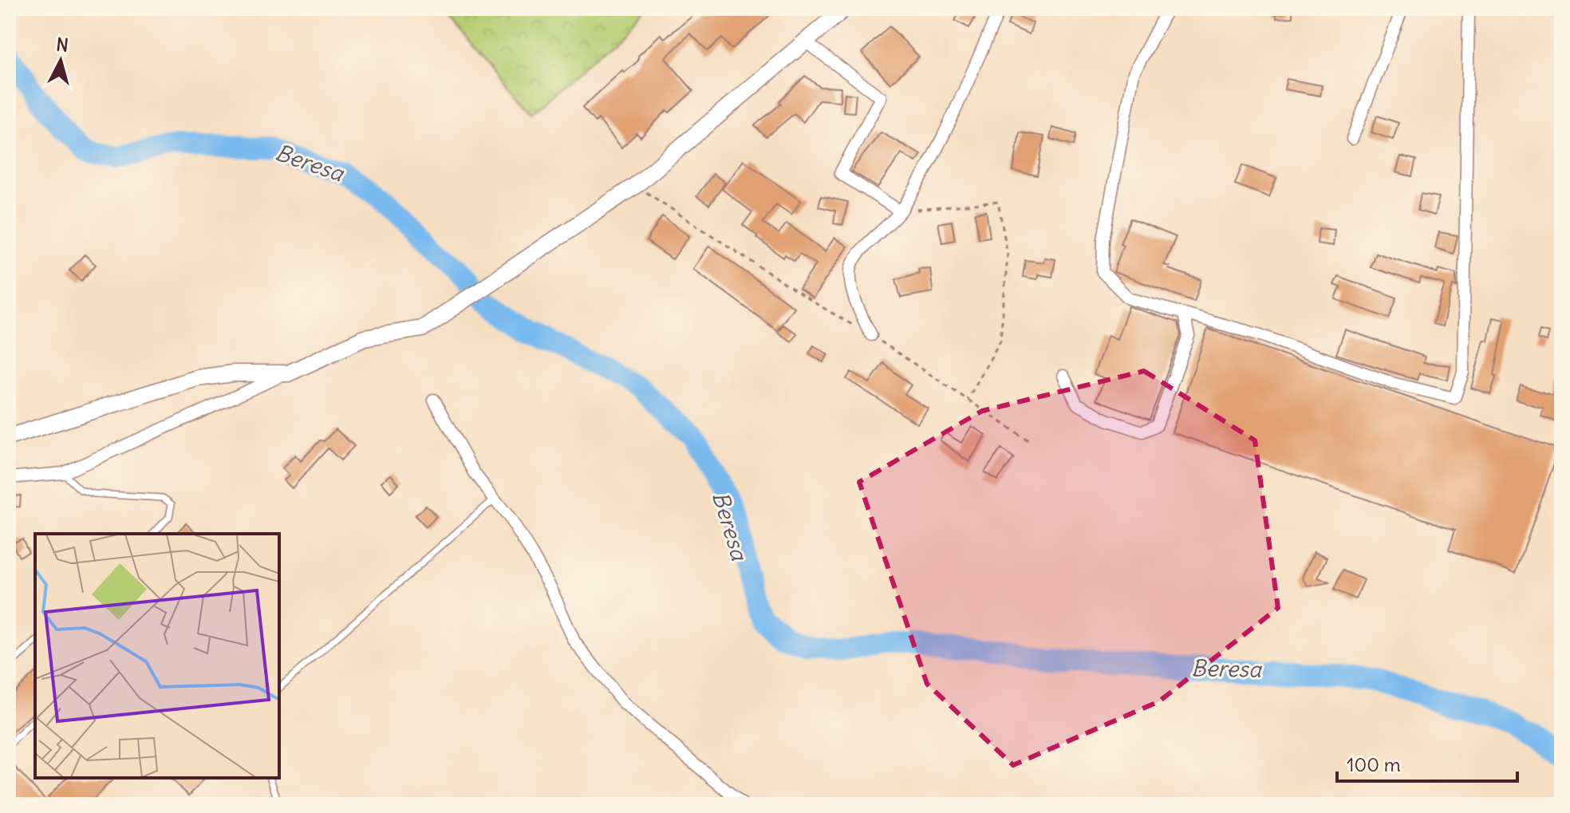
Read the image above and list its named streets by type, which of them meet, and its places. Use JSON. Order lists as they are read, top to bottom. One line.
{"water":["Beresa"],"scale_bar":"100 m","north":"top"}
